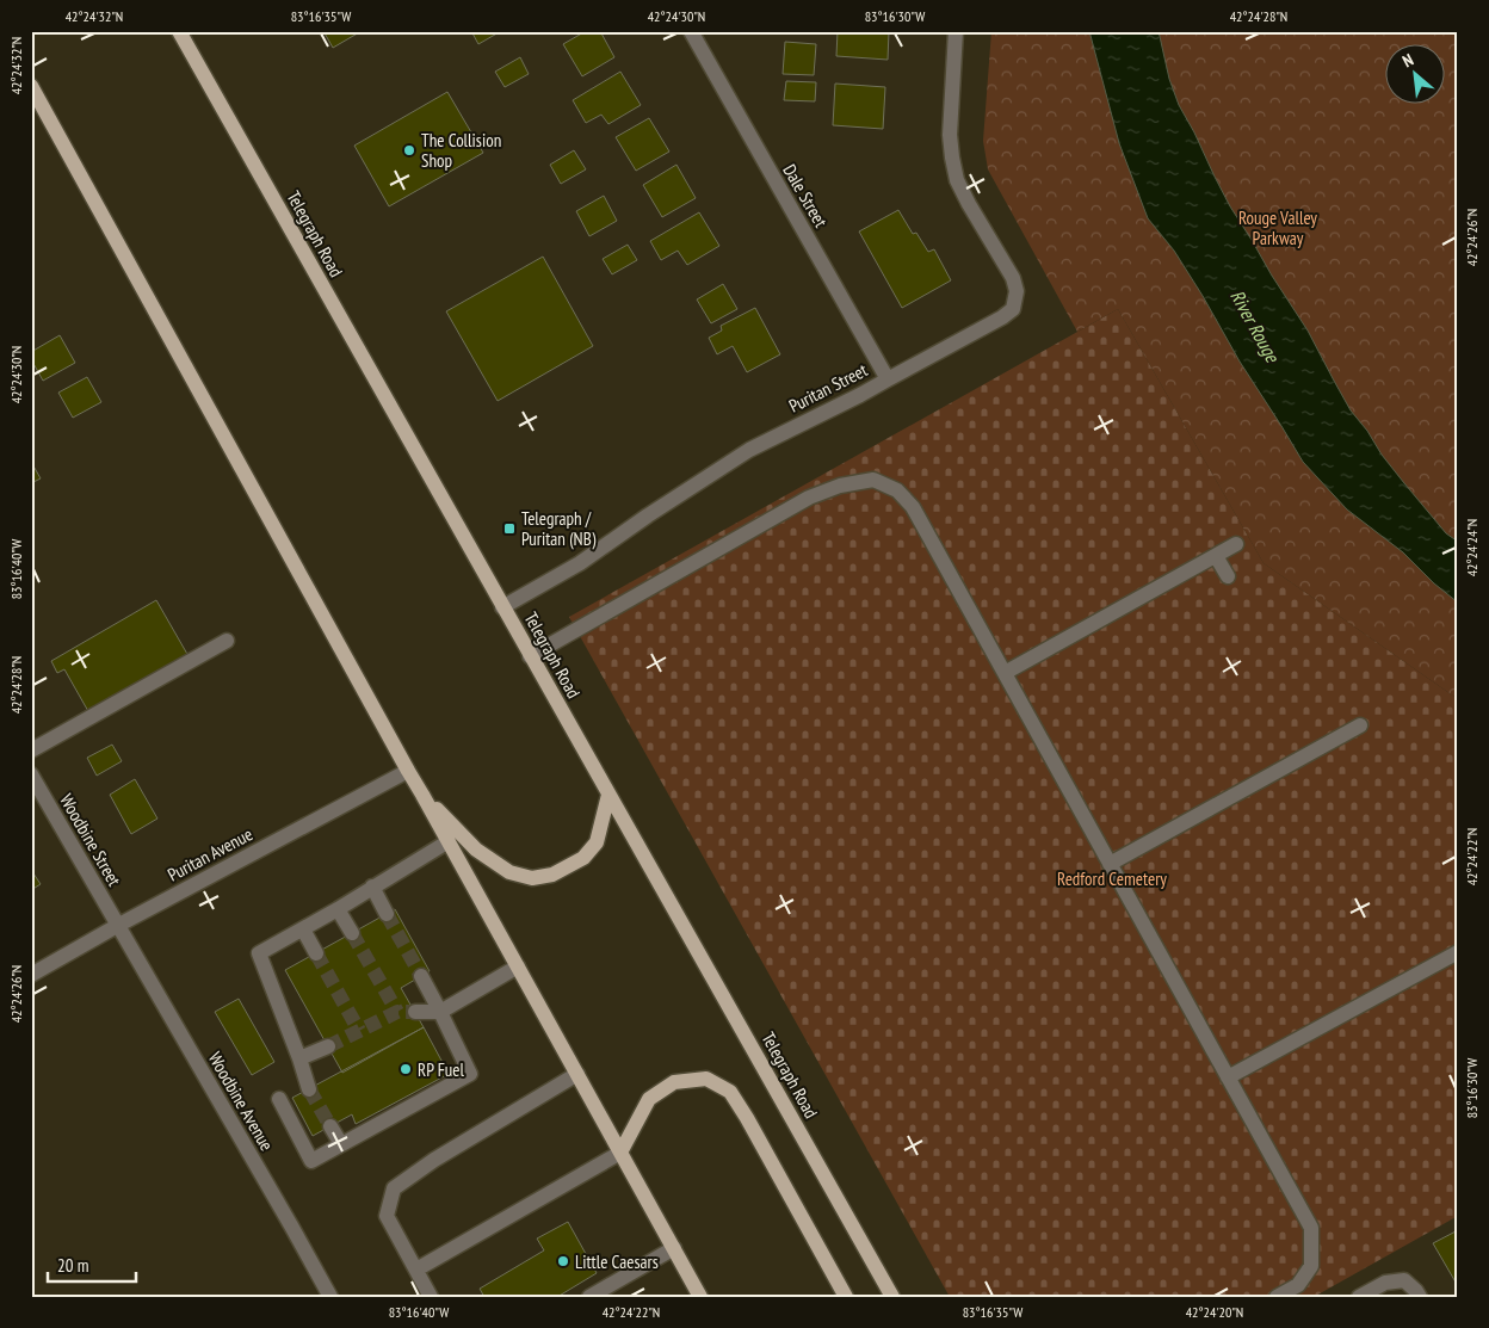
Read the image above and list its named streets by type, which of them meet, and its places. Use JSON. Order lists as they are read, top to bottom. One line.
{"streets":{"main road":["Telegraph Road"],"street":["Dale Street","Puritan Street","Woodbine Street","Puritan Avenue","Woodbine Avenue"]},"crossings":[["Dale Street","Puritan Street"],["Telegraph Road","Puritan Street"],["Woodbine Street","Puritan Avenue"],["Woodbine Street","Woodbine Avenue"],["Puritan Avenue","Woodbine Avenue"]],"water":["River Rouge"],"parks":["Rouge Valley Parkway","Redford Cemetery"],"places":{"other":["The Collision Shop","RP Fuel","Little Caesars"],"transit":["Telegraph / Puritan (NB)"]},"scale_bar":"20 m","north":"top left","coordinates":["42°24'32\"N","83°16'35\"W","42°24'30\"N","83°16'30\"W","42°24'28\"N","42°24'26\"N","42°24'24\"N","83°16'40\"W","42°24'22\"N","42°24'20\"N"]}
